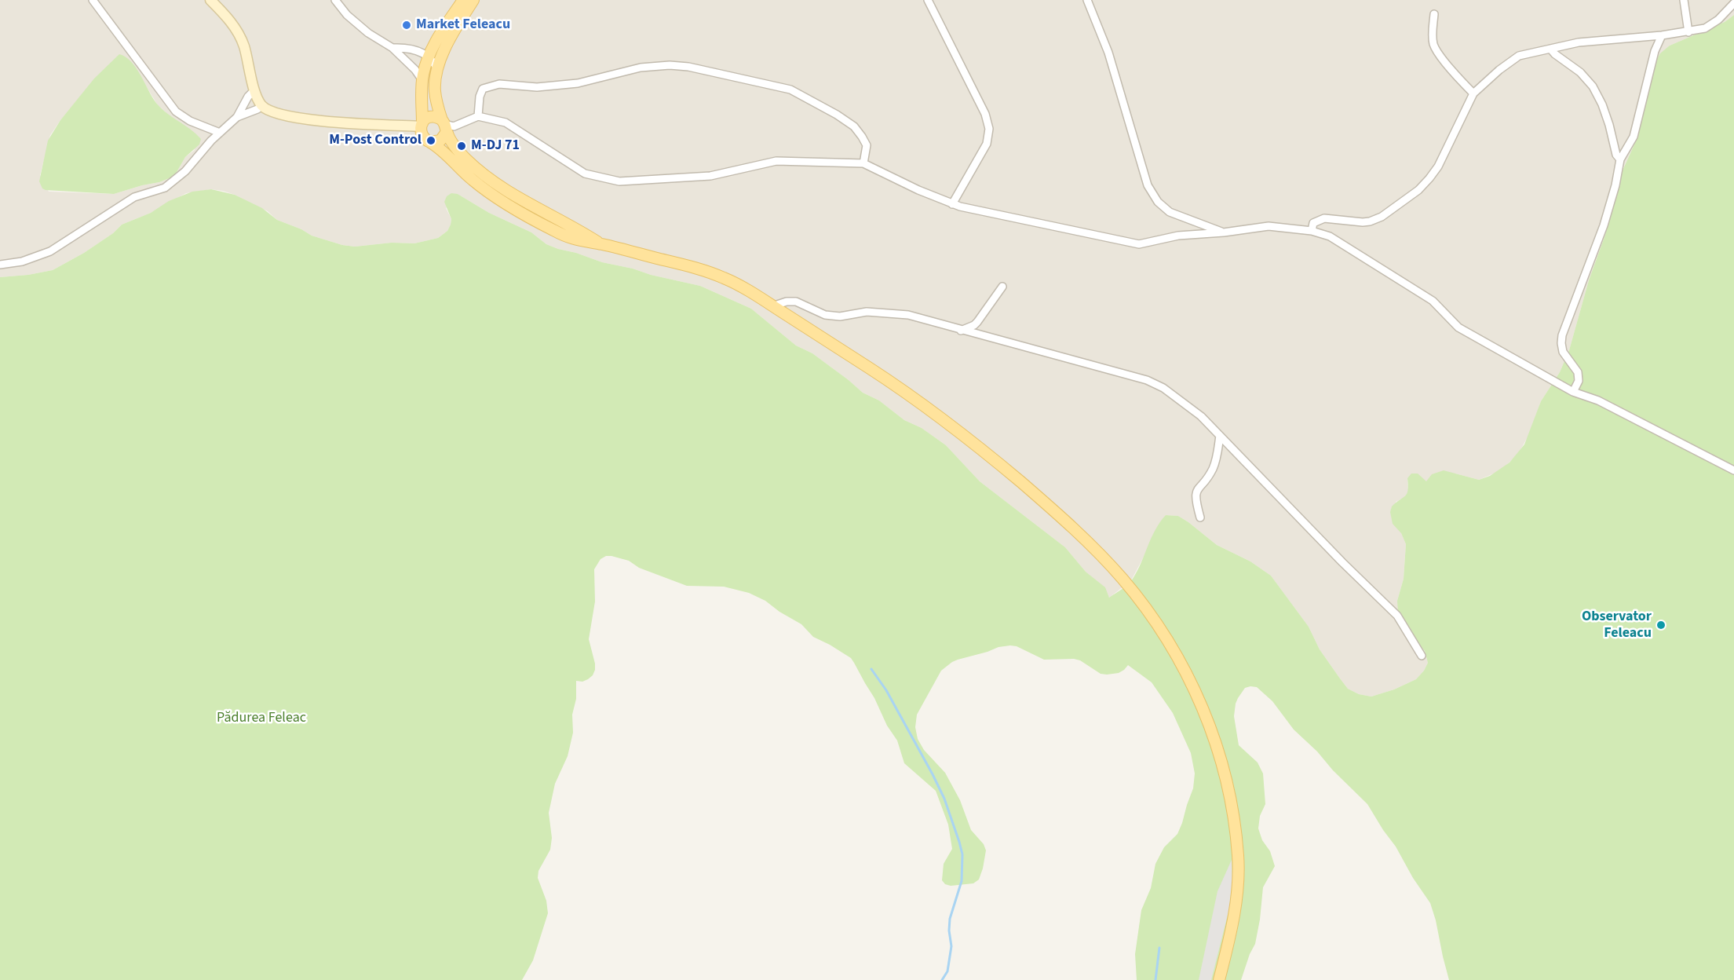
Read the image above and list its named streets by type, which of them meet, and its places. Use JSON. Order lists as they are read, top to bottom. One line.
{"parks":["Pădurea Feleac"],"places":["Market Feleacu","M-Post Control","M-DJ 71","Observator Feleacu"]}
